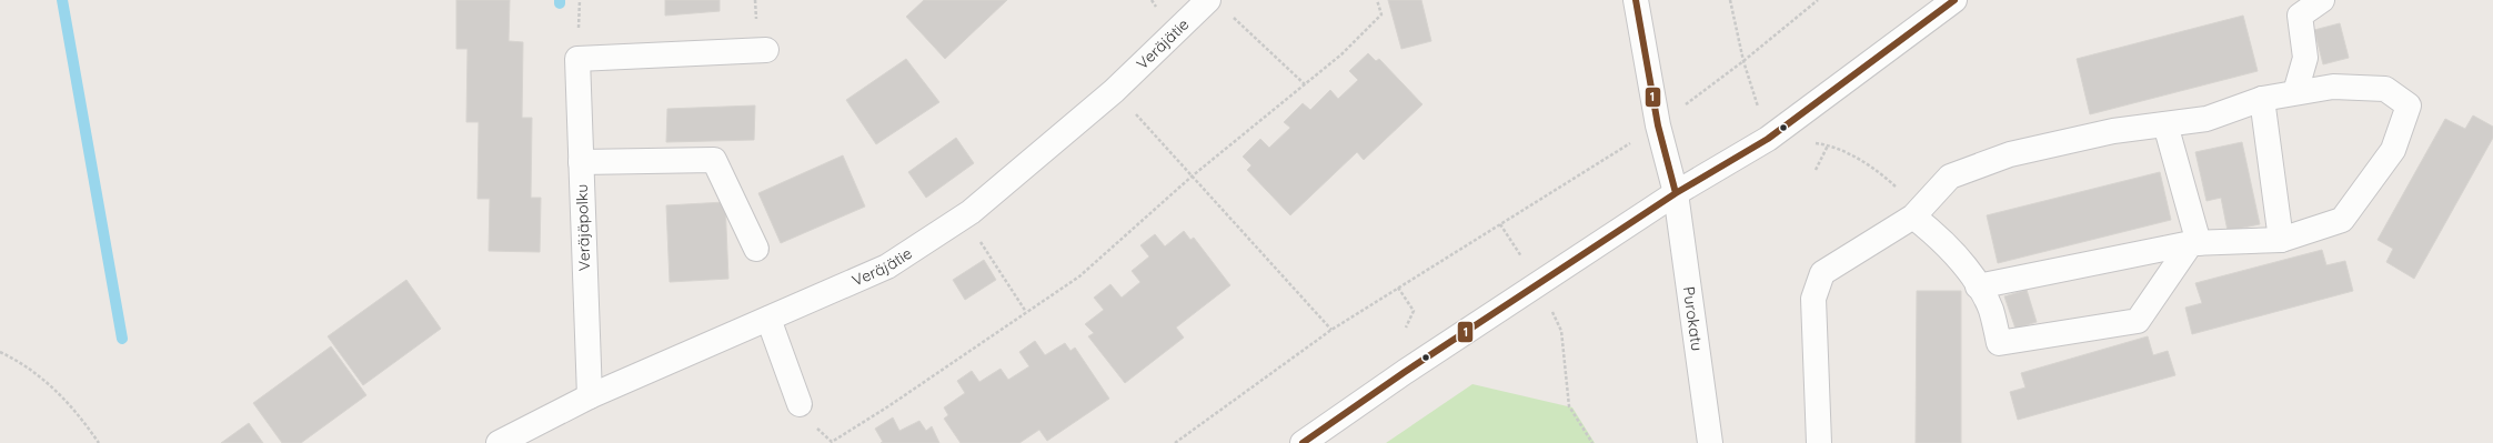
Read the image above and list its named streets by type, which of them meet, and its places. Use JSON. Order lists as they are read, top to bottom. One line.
{"streets":{"street":["Veräjätie","Veräjäpolku","Purokatu"]},"crossings":[["Veräjätie","Veräjäpolku"]],"lines":["transit line 1"]}
